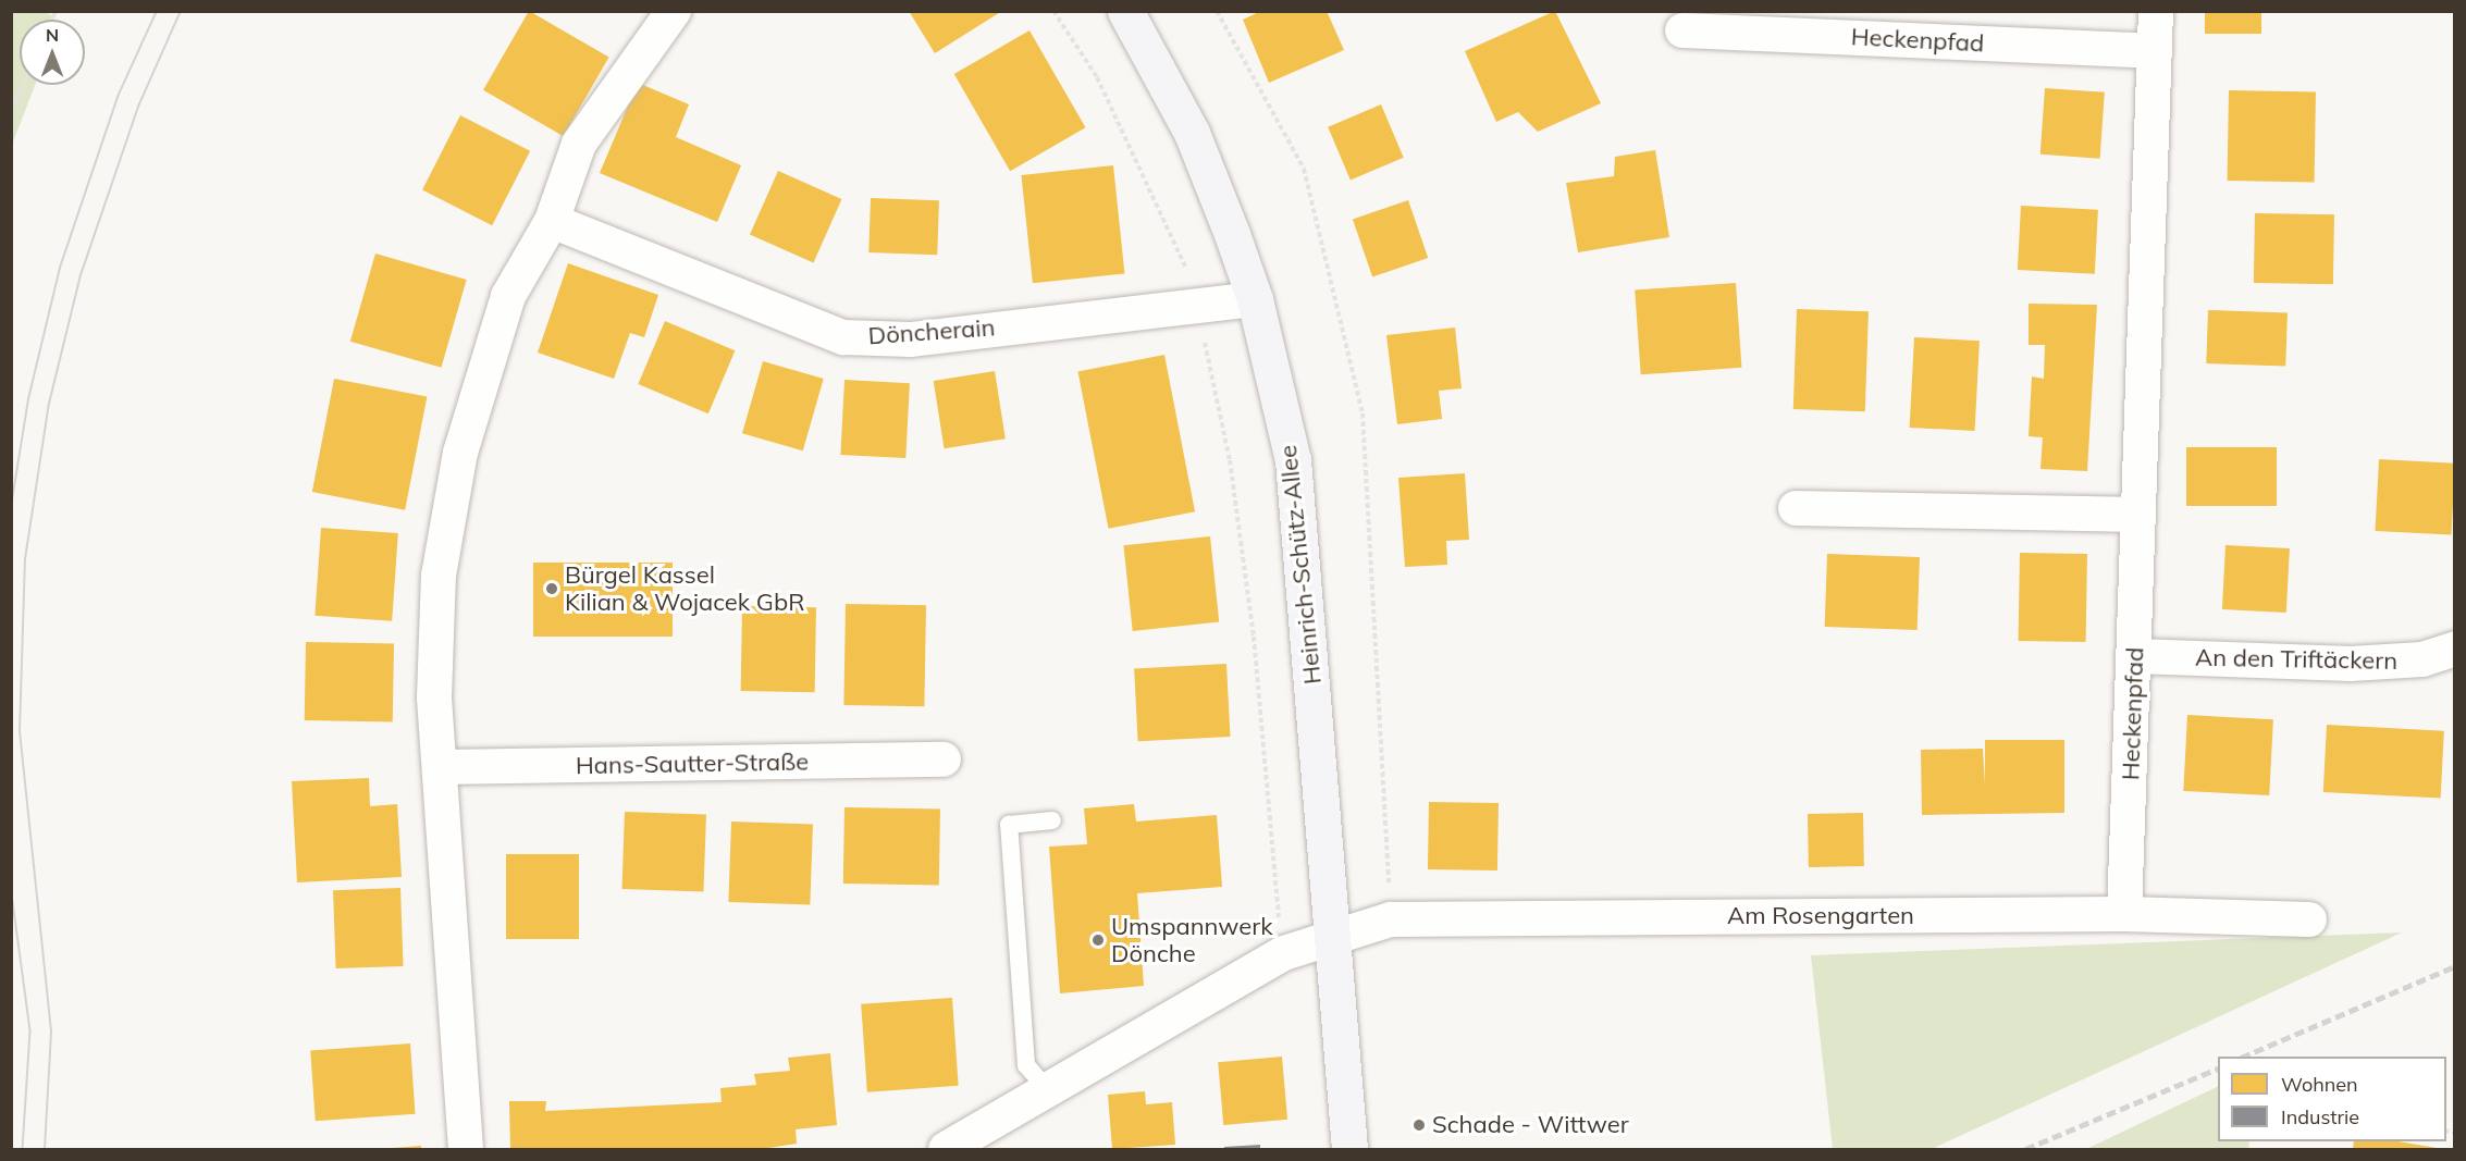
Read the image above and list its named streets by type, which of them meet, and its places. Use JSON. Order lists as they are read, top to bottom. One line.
{"streets":{"main road":["Heinrich-Schütz-Allee"],"street":["Heckenpfad","Döncherain","An den Triftäckern","Hans-Sautter-Straße","Am Rosengarten"]},"crossings":[["Heckenpfad","An den Triftäckern"],["Heckenpfad","Am Rosengarten"],["Döncherain","Heinrich-Schütz-Allee"],["Heinrich-Schütz-Allee","Am Rosengarten"]],"places":["Bürgel Kassel Kilian & Wojacek GbR","Umspannwerk Dönche","Schade - Wittwer"],"legend":["Wohnen","Industrie"],"north":"top"}
